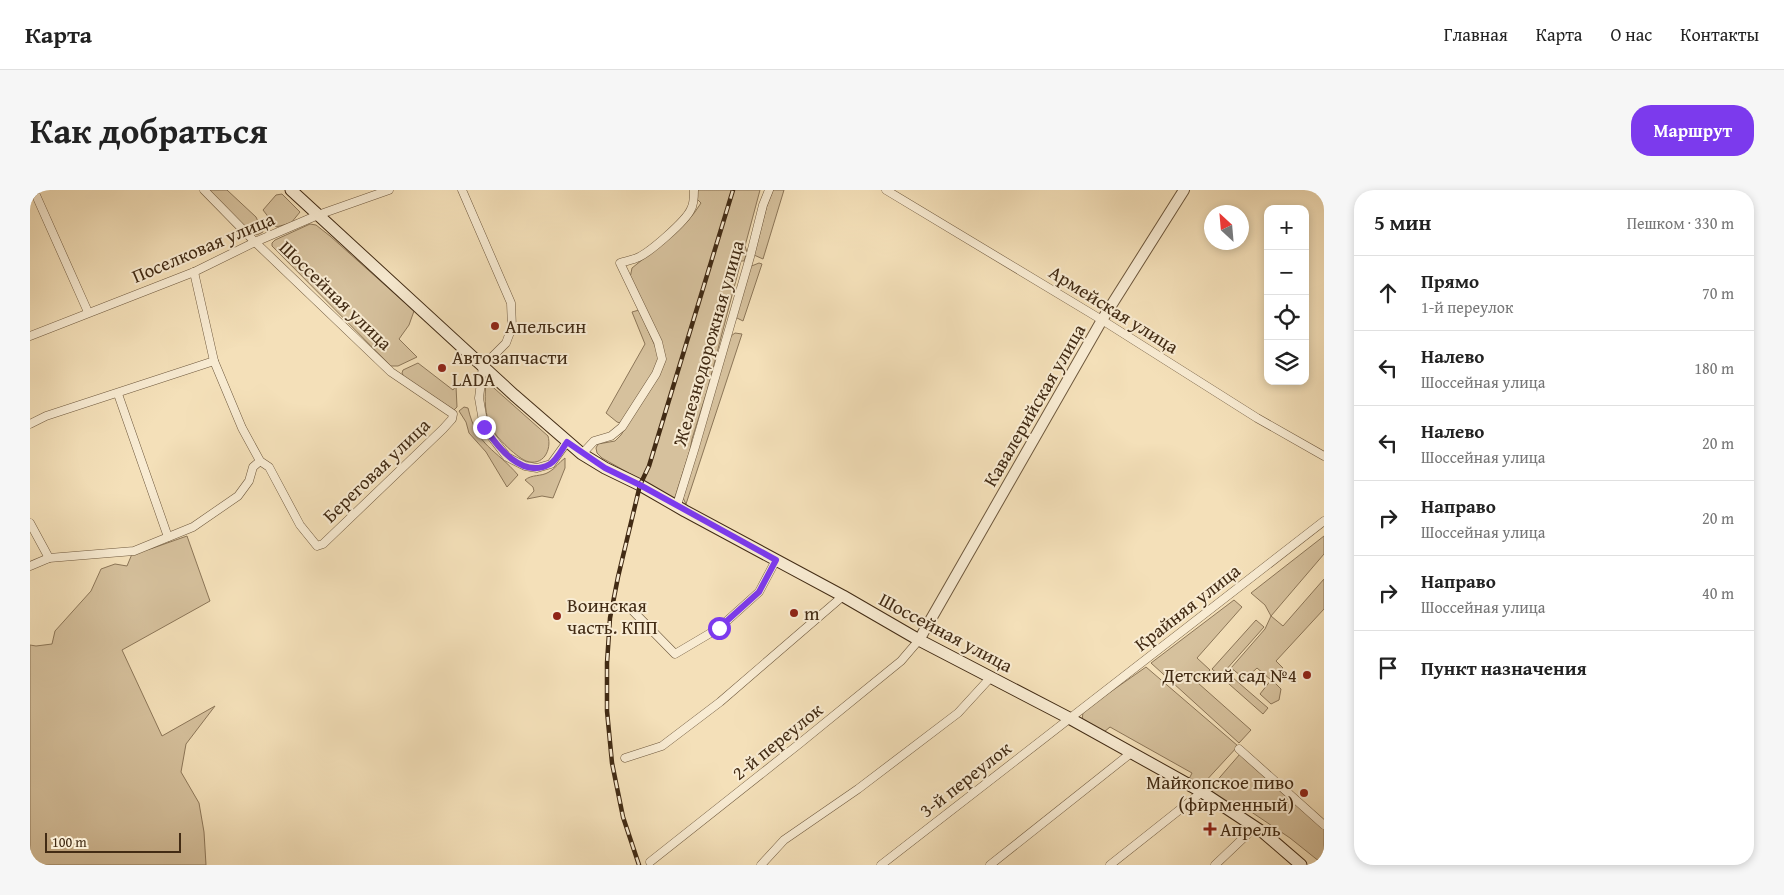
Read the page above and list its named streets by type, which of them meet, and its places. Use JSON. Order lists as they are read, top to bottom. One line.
{"streets":{"main road":["Шоссейная улица"],"street":["Поселковая улица","Армейская улица","Железнодорожная улица","Кавалерийская улица","Береговая улица","Крайняя улица","2-й переулок","3-й переулок"]},"crossings":[["Поселковая улица","Шоссейная улица"],["Шоссейная улица","Железнодорожная улица"],["Шоссейная улица","Кавалерийская улица"],["Шоссейная улица","Береговая улица"],["Шоссейная улица","Крайняя улица"],["Шоссейная улица","2-й переулок"],["Шоссейная улица","3-й переулок"],["Армейская улица","Кавалерийская улица"],["Кавалерийская улица","2-й переулок"],["Крайняя улица","3-й переулок"]],"places":{"other":["Апельсин","Автозапчасти LADA","m","Воинская часть. КПП","Детский сад №4","Майкопское пиво (фирменный)"],"health":["Апрель"]},"scale_bar":"100 m","north":"top left","page":{"header":"Карта","nav":["Главная","Карта","О нас","Контакты"],"title":"Как добраться","buttons":"Маршрут","heading":["5 мин","Пешком · 330 m"],"map_buttons":["+","−"],"list":[["Прямо","1-й переулок","70 m"],["Налево","Шоссейная улица","180 m"],["Налево","Шоссейная улица","20 m"],["Направо","Шоссейная улица","20 m"],["Направо","Шоссейная улица","40 m"],"Пункт назначения"],"scale":"100 m"}}
